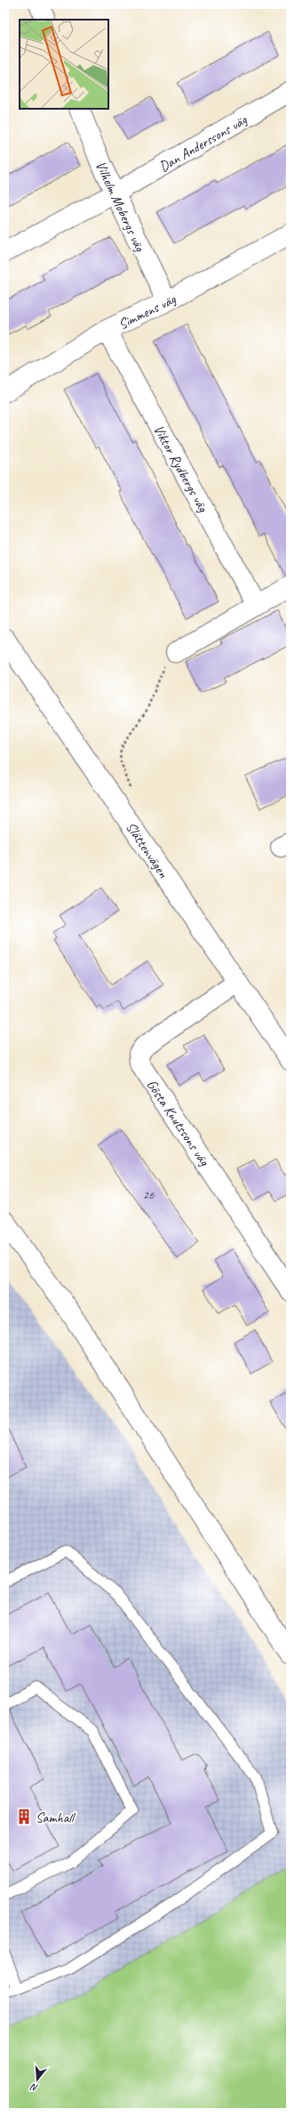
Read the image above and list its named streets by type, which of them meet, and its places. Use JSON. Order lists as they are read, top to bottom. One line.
{"streets":{"street":["Dan Anderssons väg","Vilhelm Mobergs väg","Simmens väg","Viktor Rydbergs väg","Slättenvägen","Gösta Knutssons väg"]},"crossings":[["Dan Anderssons väg","Vilhelm Mobergs väg"],["Vilhelm Mobergs väg","Simmens väg"],["Simmens väg","Viktor Rydbergs väg"],["Slättenvägen","Gösta Knutssons väg"]],"places":{"building":["Samhall"]},"house_numbers":["26"],"north":"bottom"}
